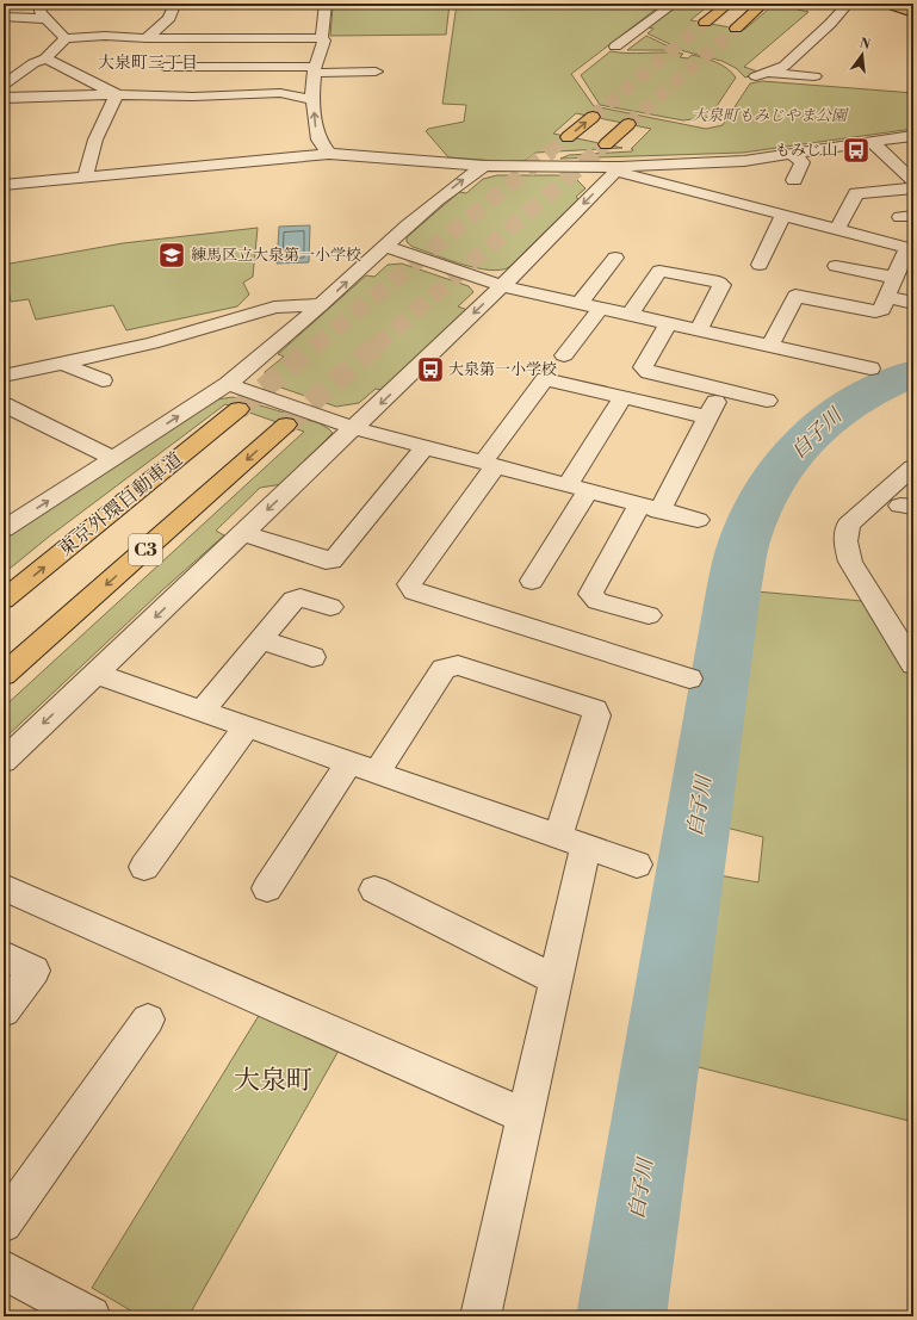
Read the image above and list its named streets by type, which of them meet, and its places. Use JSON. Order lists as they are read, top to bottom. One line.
{"streets":{"main road":["東京外環自動車道","C3"]},"districts":["大泉町三丁目","大泉町"],"water":["白子川"],"parks":["大泉町もみじやま公園"],"places":{"bus stop":["もみじ山","大泉第一小学校"],"school or university":["練馬区立大泉第一小学校"]},"north":"top"}
